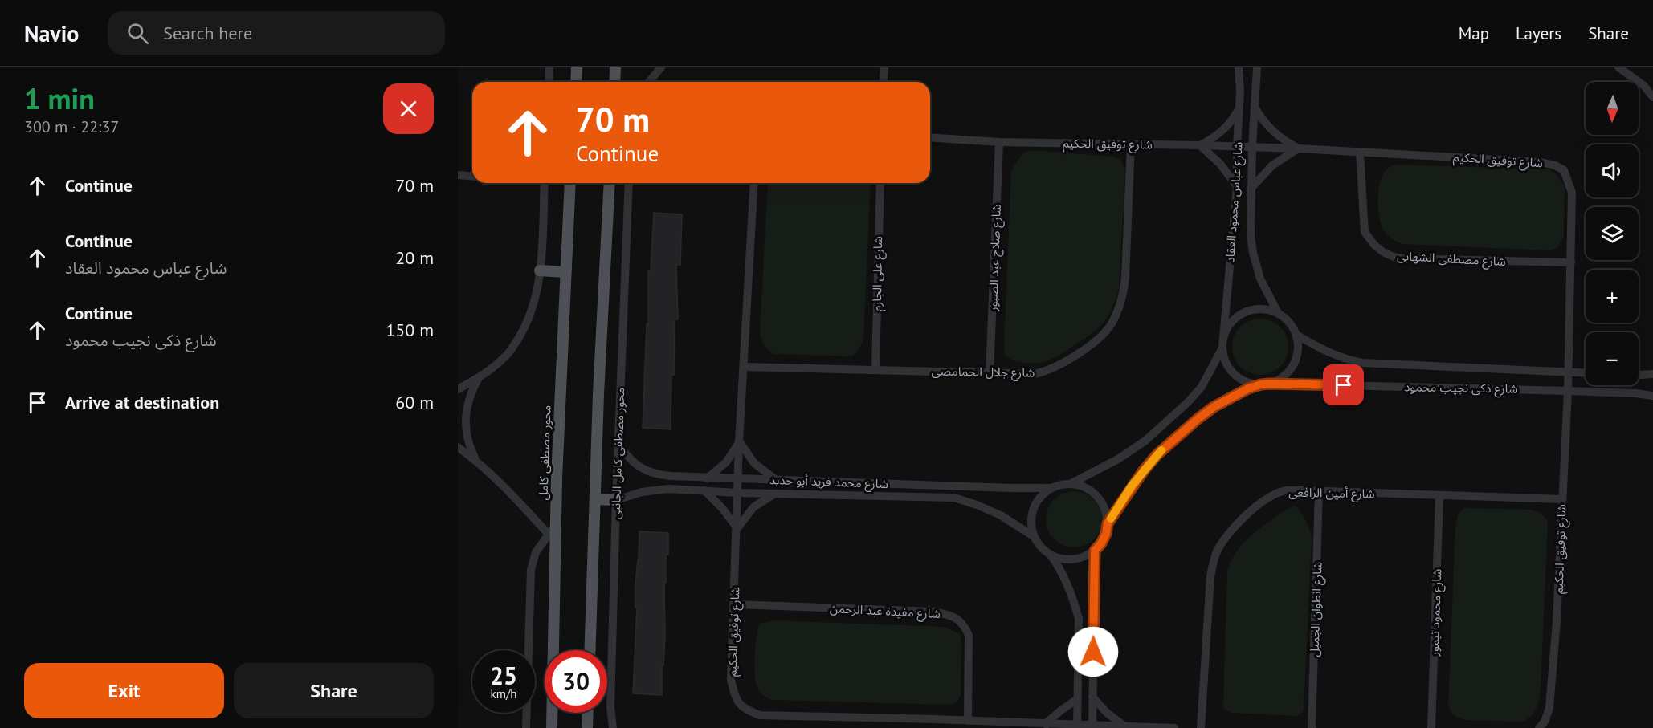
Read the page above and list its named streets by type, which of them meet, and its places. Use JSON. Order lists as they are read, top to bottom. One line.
{"streets":{"main road":["محور مصطفى كامل"],"street":["شارع توفيق الحكيم","شارع عباس محمود العقاد","شارع صلاح عبد الصبور","شارع مصطفى الشهابى","شارع على الجارم","شارع جلال الحمامصى","شارع ذكى نجيب محمود","محور مصطفى كامل الجانبى","شارع محمد فريد أبو حديد","شارع أمين الرافعى","شارع انطوان الجميل","شارع مفيدة عبد الرحمن","شارع محمود تيمور"]},"crossings":[["شارع توفيق الحكيم","شارع عباس محمود العقاد"],["شارع توفيق الحكيم","شارع صلاح عبد الصبور"],["شارع توفيق الحكيم","شارع مصطفى الشهابى"],["شارع توفيق الحكيم","شارع جلال الحمامصى"],["شارع توفيق الحكيم","شارع ذكى نجيب محمود"],["شارع توفيق الحكيم","شارع محمد فريد أبو حديد"],["شارع توفيق الحكيم","شارع أمين الرافعى"],["شارع توفيق الحكيم","شارع مفيدة عبد الرحمن"],["شارع عباس محمود العقاد","شارع ذكى نجيب محمود"],["شارع صلاح عبد الصبور","شارع جلال الحمامصى"],["شارع على الجارم","شارع جلال الحمامصى"],["محور مصطفى كامل الجانبى","شارع محمد فريد أبو حديد"],["شارع أمين الرافعى","شارع انطوان الجميل"],["شارع أمين الرافعى","شارع محمود تيمور"]],"north":"bottom","page":{"header":"Navio","search":"Search here","nav":["Map","Layers","Share"],"heading":["1 min","300 m · 22:37"],"map_buttons":["+","−"],"turn":["70 m","Continue"],"list":[{"name":"Continue","value":"70 m"},{"name":"Continue","note":"شارع عباس محمود العقاد","value":"20 m"},{"name":"Continue","note":"شارع ذكى نجيب محمود","value":"150 m"},{"name":"Arrive at destination","value":"60 m"}],"speed":"25 km/h","limit":"30","buttons":["Exit","Share"]}}
